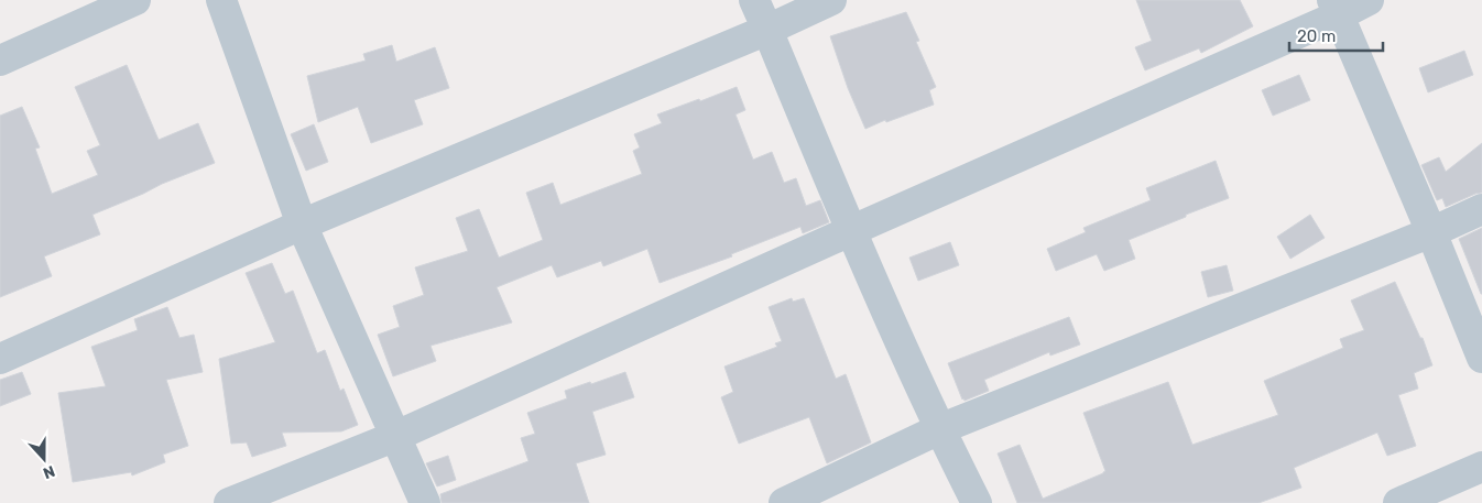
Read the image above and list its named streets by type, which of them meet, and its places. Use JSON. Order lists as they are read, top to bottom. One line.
{"scale_bar":"20 m","north":"bottom"}
